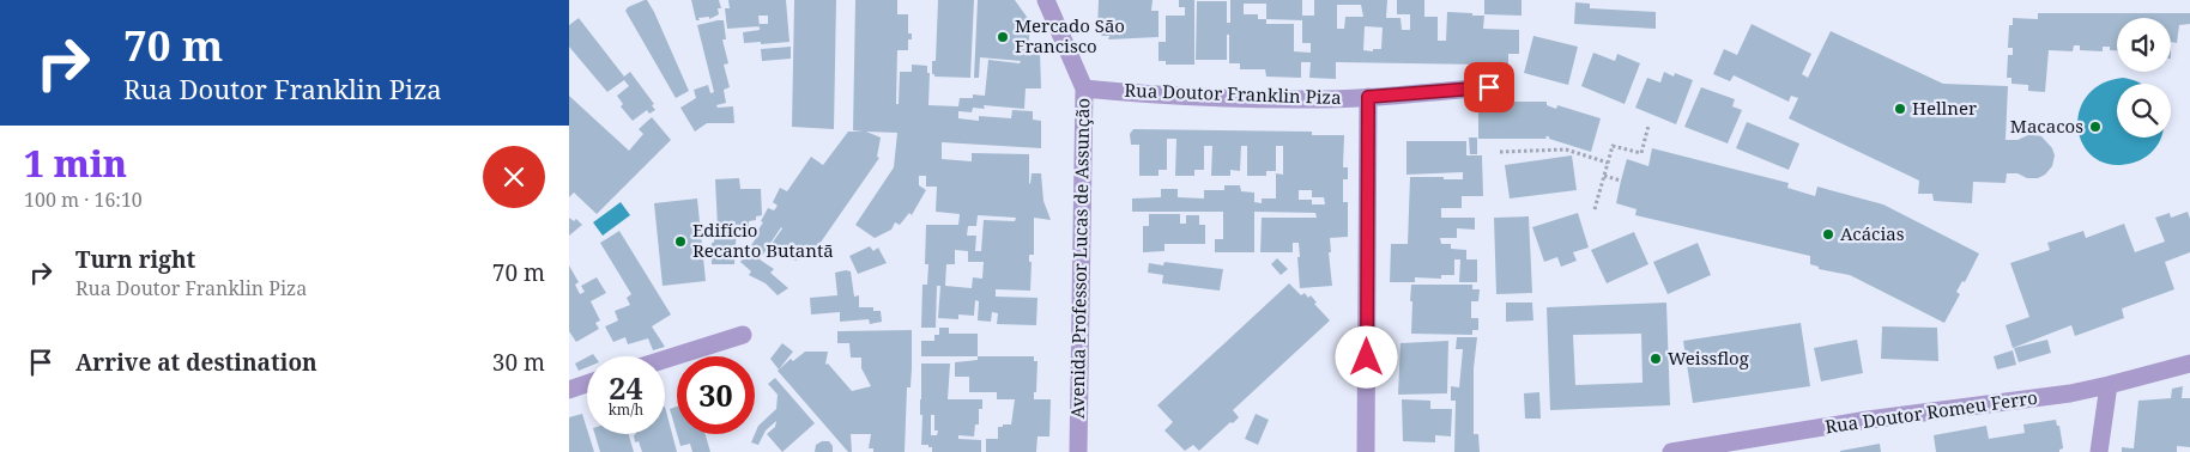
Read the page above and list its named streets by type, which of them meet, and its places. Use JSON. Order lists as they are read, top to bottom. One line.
{"streets":{"street":["Rua Doutor Franklin Piza","Avenida Professor Lucas de Assunção","Rua Doutor Romeu Ferro"]},"crossings":[["Rua Doutor Franklin Piza","Avenida Professor Lucas de Assunção"]],"places":["Mercado São Francisco","Hellner","Macacos","Acácias","Edifício Recanto Butantã","Weissflog"],"page":{"turn":["70 m","Rua Doutor Franklin Piza"],"heading":["1 min","100 m · 16:10"],"list":[{"name":"Turn right","note":"Rua Doutor Franklin Piza","value":"70 m"},{"name":"Arrive at destination","value":"30 m"}],"speed":"24 km/h","limit":"30"}}
